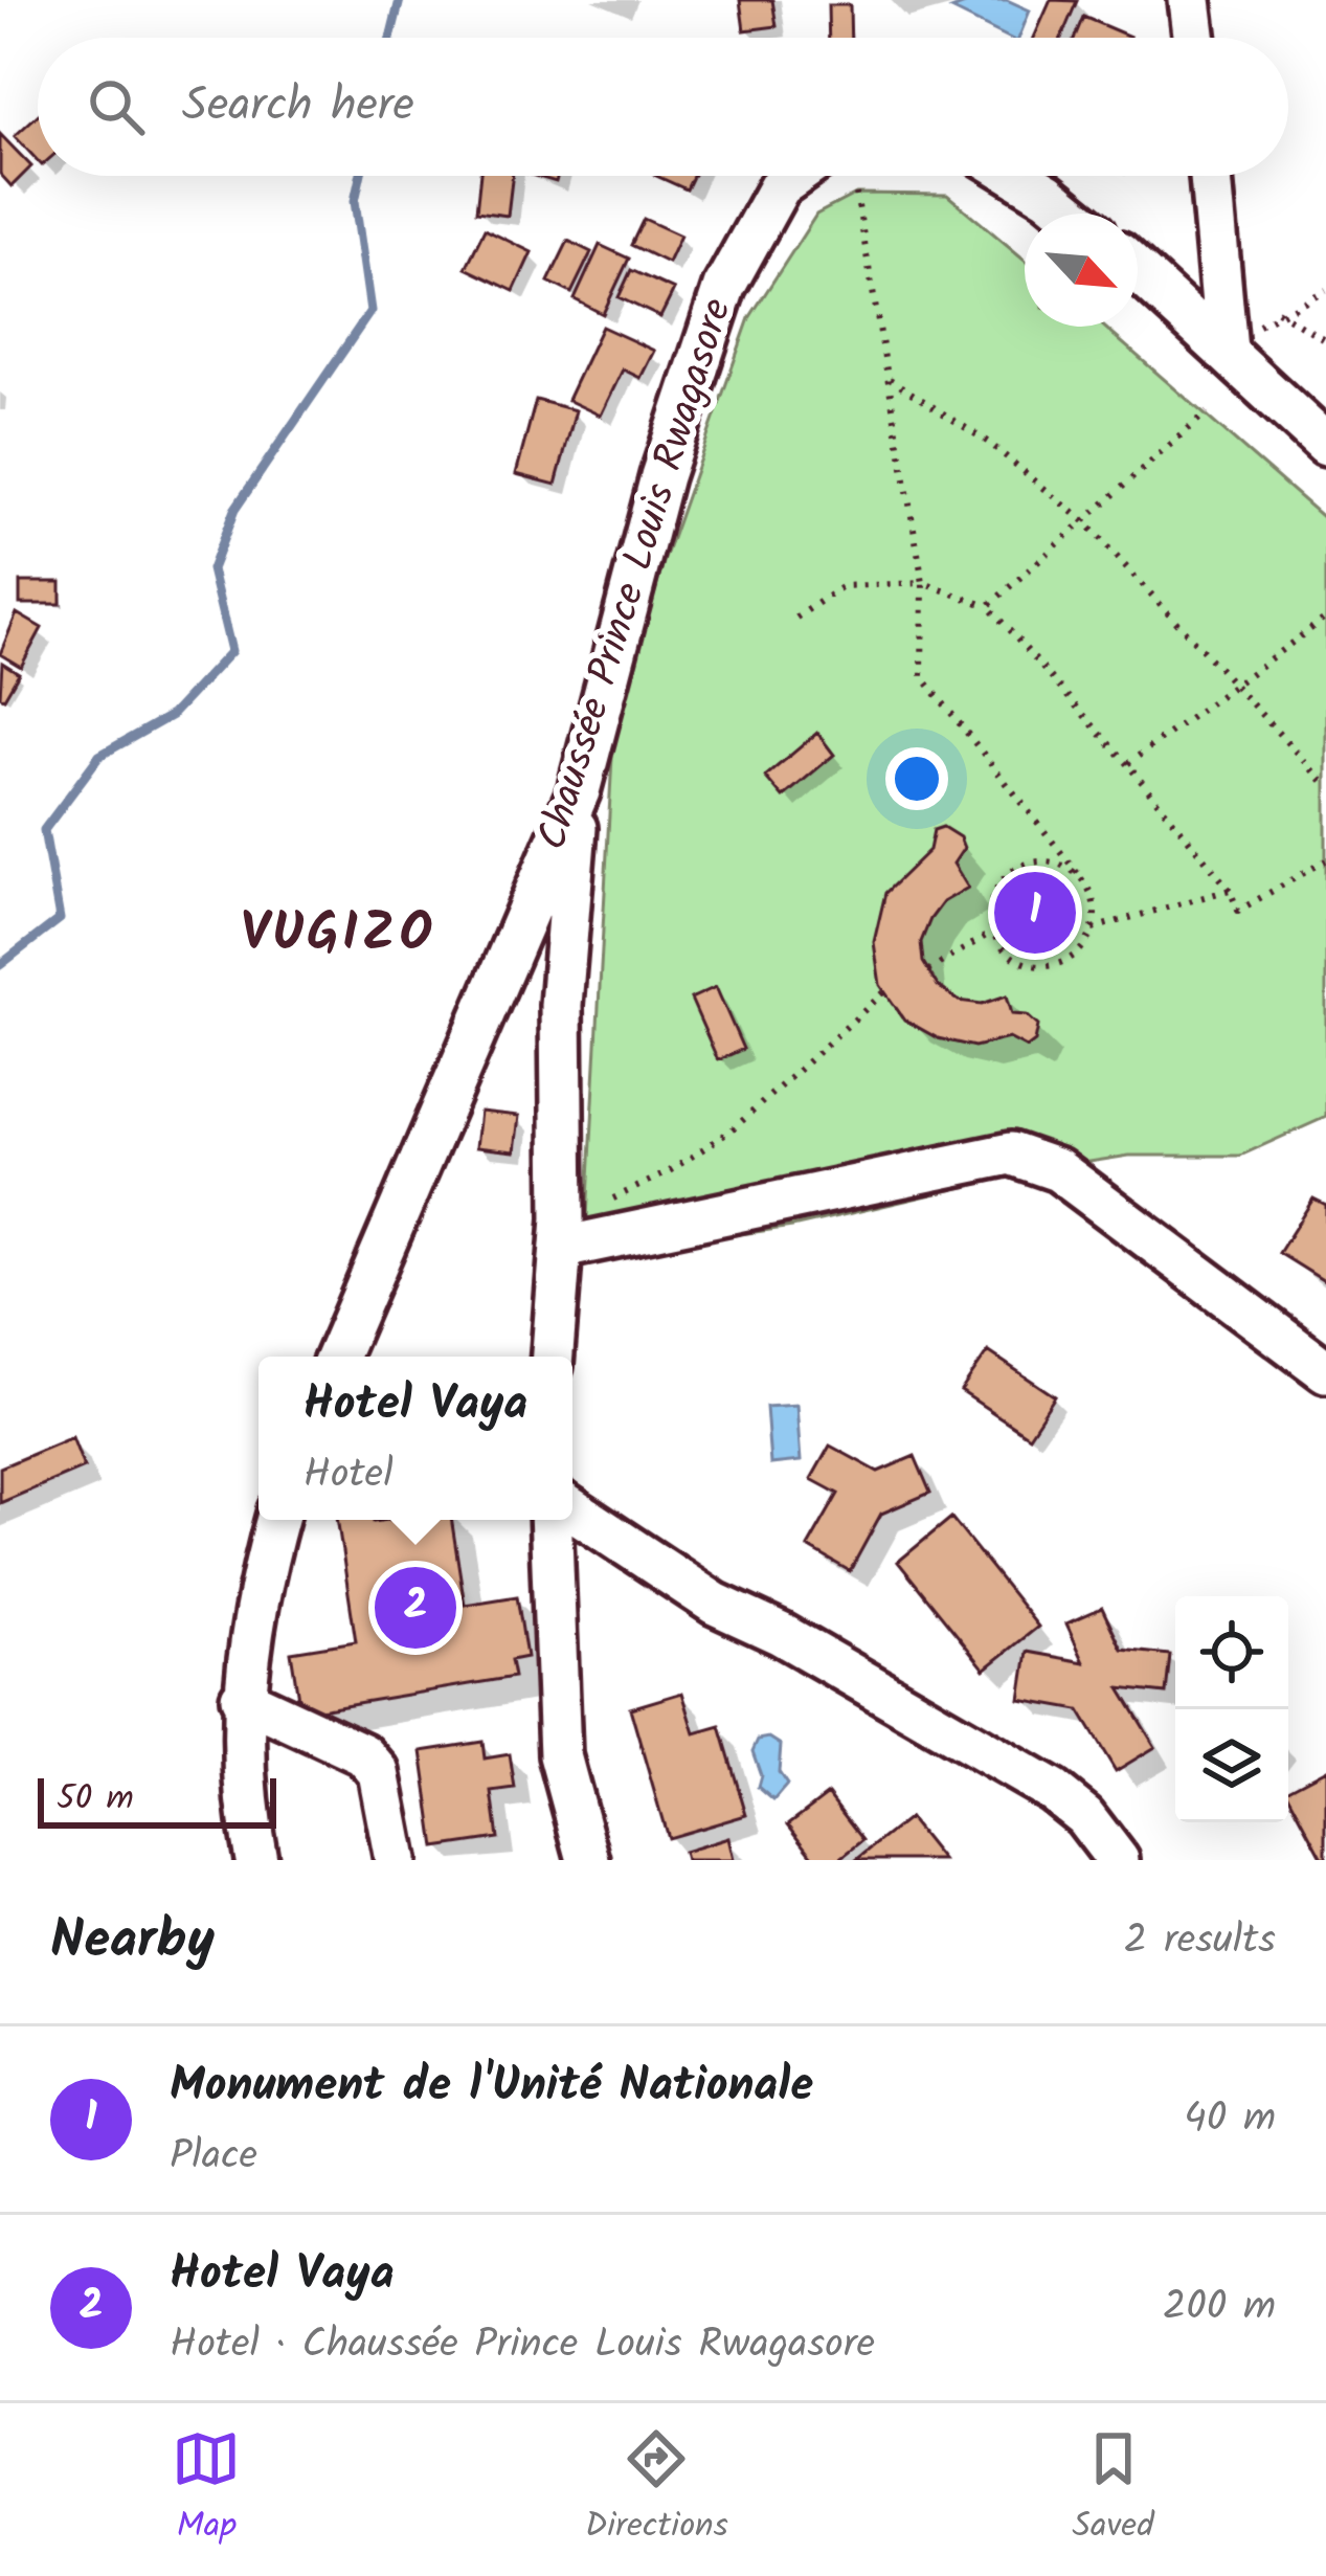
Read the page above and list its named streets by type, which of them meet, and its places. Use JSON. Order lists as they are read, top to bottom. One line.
{"streets":{"street":["Chaussée Prince Louis Rwagasore"]},"districts":["VUGIZO"],"scale_bar":"50 m","north":"bottom right","page":{"search":"Search here","pins":["1","2"],"popup":["Hotel Vaya","Hotel"],"scale":"50 m","heading":["Nearby","2 results"],"list":[{"mark":"1","name":"Monument de l'Unité Nationale","note":"Place","value":"40 m"},{"mark":"2","name":"Hotel Vaya","note":"Hotel · Chaussée Prince Louis Rwagasore","value":"200 m"}],"nav":["Map","Directions","Saved"]}}
